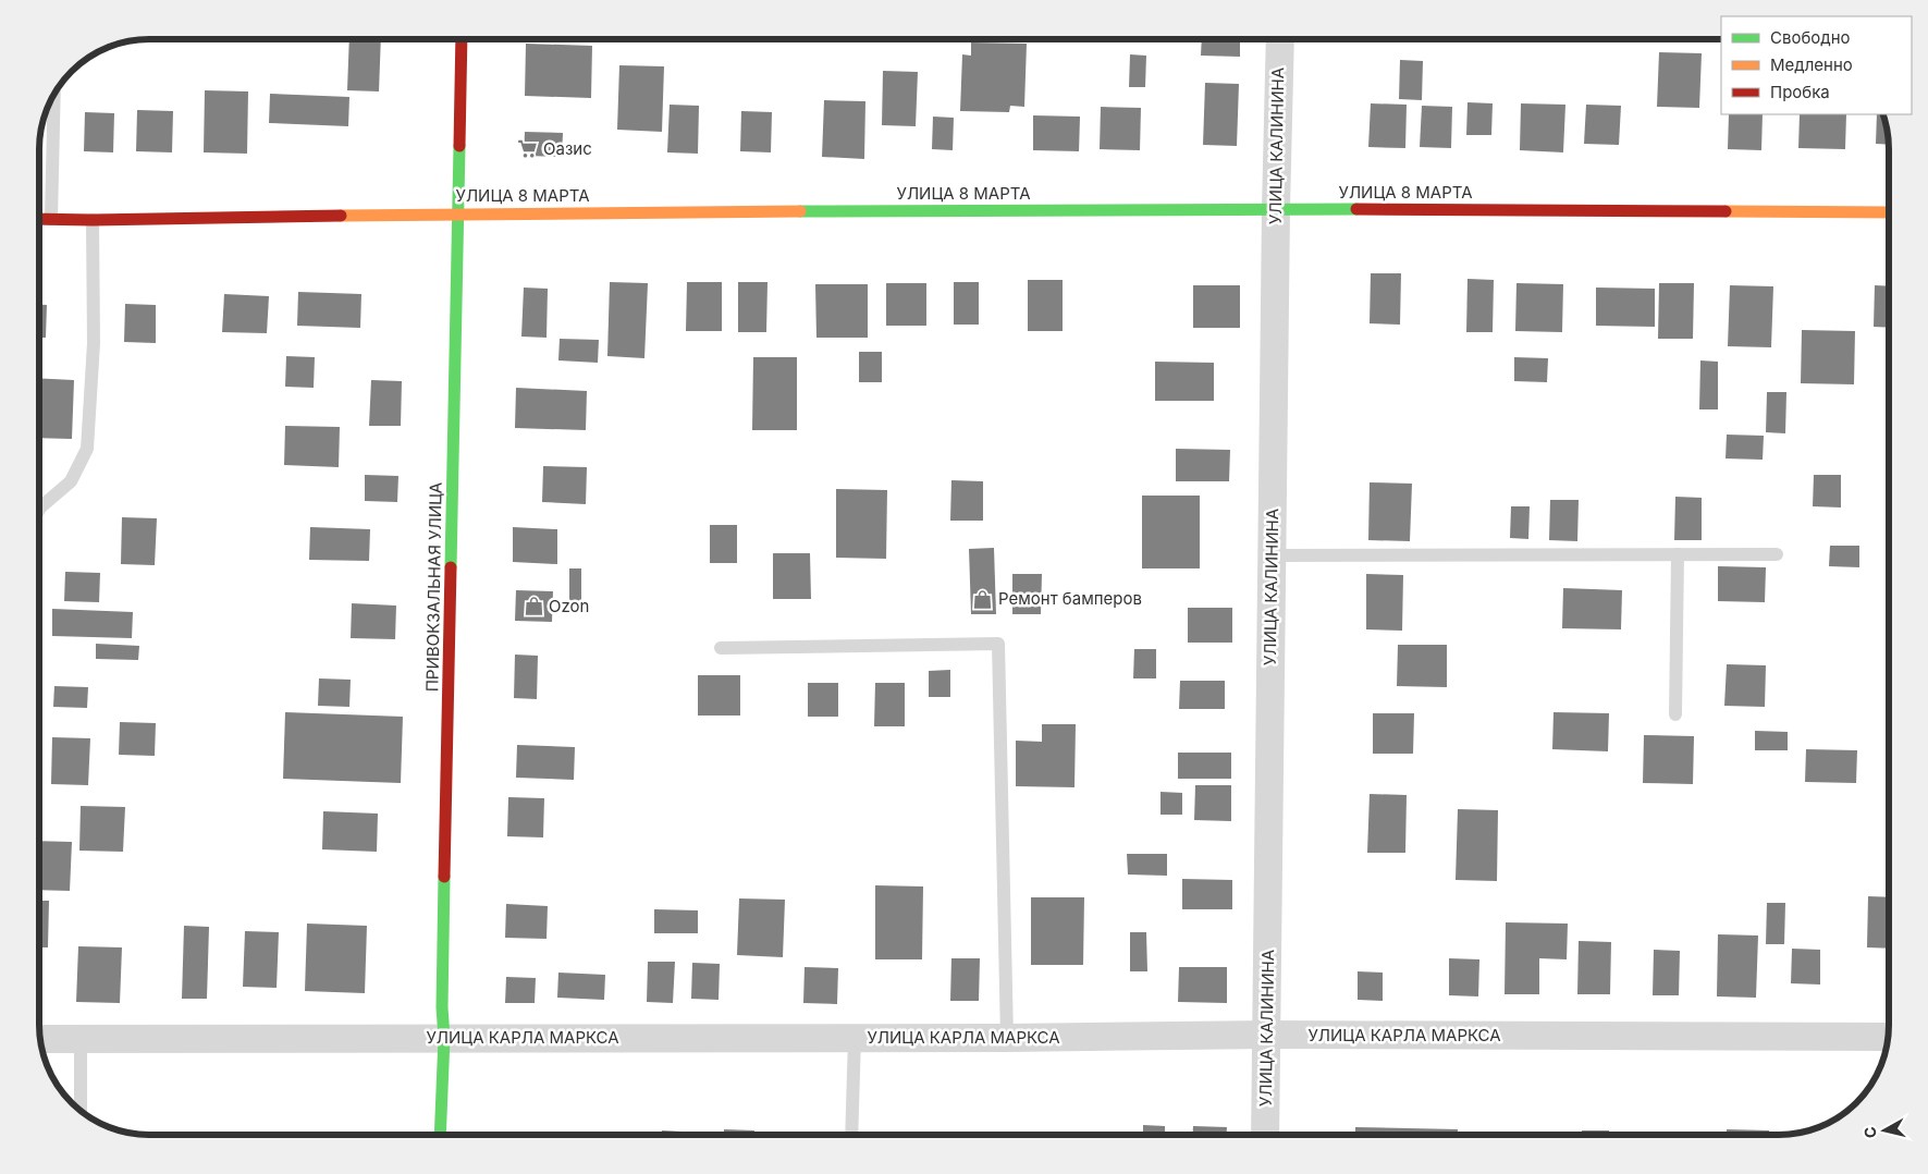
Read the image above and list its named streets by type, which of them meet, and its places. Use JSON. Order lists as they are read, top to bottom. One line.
{"streets":{"street":["УЛИЦА КАЛИНИНА","УЛИЦА 8 МАРТА","ПРИВОКЗАЛЬНАЯ УЛИЦА","УЛИЦА КАРЛА МАРКСА"]},"crossings":[["УЛИЦА КАЛИНИНА","УЛИЦА 8 МАРТА"],["УЛИЦА КАЛИНИНА","УЛИЦА КАРЛА МАРКСА"],["УЛИЦА 8 МАРТА","ПРИВОКЗАЛЬНАЯ УЛИЦА"],["ПРИВОКЗАЛЬНАЯ УЛИЦА","УЛИЦА КАРЛА МАРКСА"]],"places":{"supermarket":["Оазис"],"shop":["Ремонт бамперов","Ozon"]},"legend":["Свободно","Медленно","Пробка"],"north":"left"}
